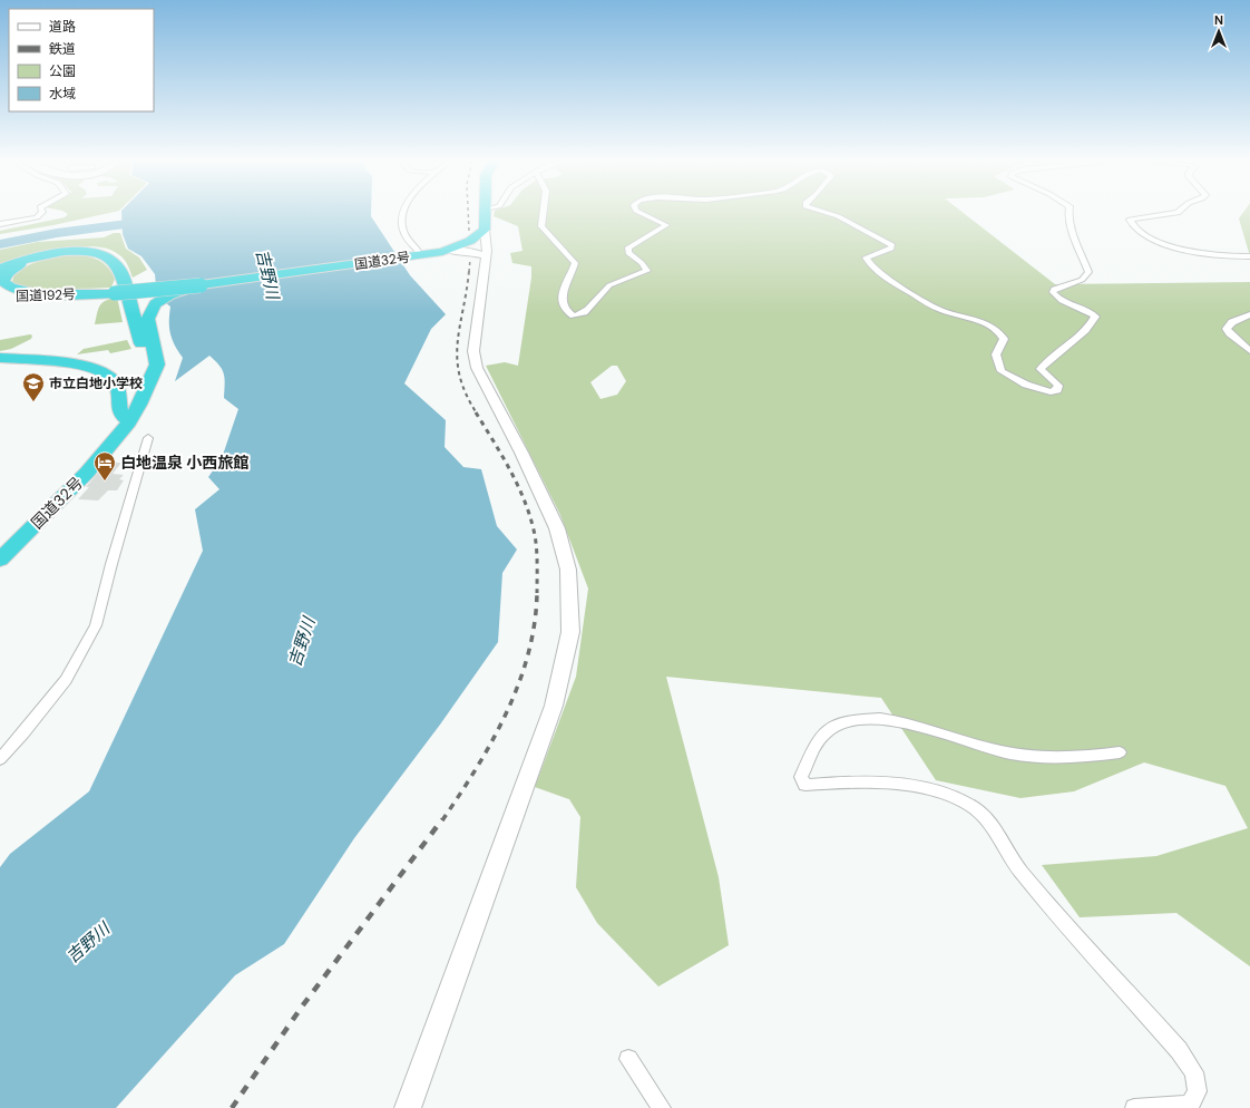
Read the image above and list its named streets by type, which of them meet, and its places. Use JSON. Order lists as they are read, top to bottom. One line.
{"streets":{"highway":["国道32号","国道192号"]},"crossings":[["国道32号","国道192号"]],"water":["吉野川"],"places":{"school or university":["市立白地小学校"],"hotel":["白地温泉 小西旅館"]},"legend":["道路","鉄道","公園","水域"],"north":"top"}
